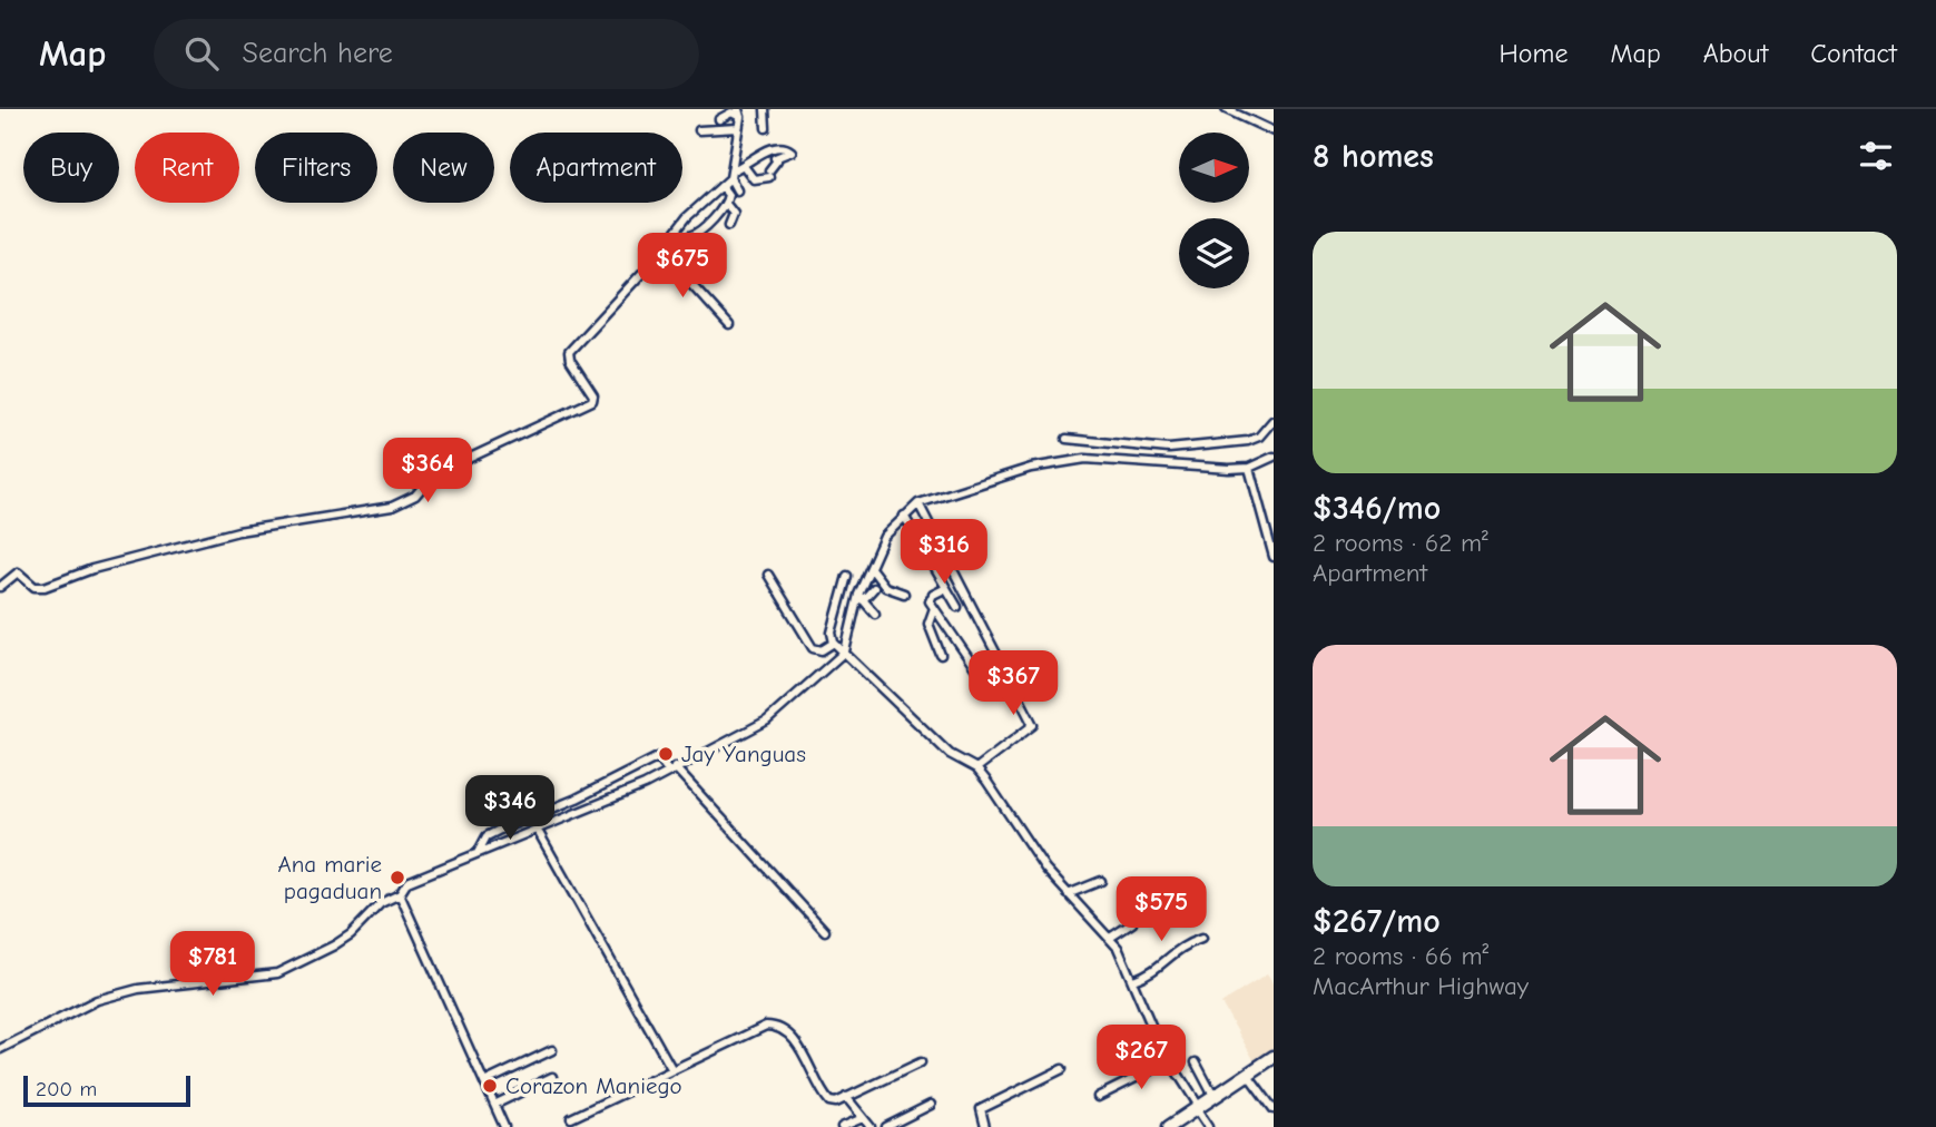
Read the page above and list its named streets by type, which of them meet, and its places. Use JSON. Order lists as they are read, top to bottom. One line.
{"places":["Jay Yanguas","Ana marie pagaduan","Corazon Maniego"],"scale_bar":"200 m","north":"right","page":{"header":"Map","search":"Search here","nav":["Home","Map","About","Contact"],"heading":"8 homes","chip":["Buy","Rent","Filters","New","Apartment"],"list":[{"name":"$346/mo","note":"2 rooms · 62 m² · Apartment"},{"name":"$267/mo","note":"2 rooms · 66 m² · MacArthur Highway"}],"price":["$675","$364","$316","$367","$346","$575","$781","$267"],"scale":"200 m"}}
